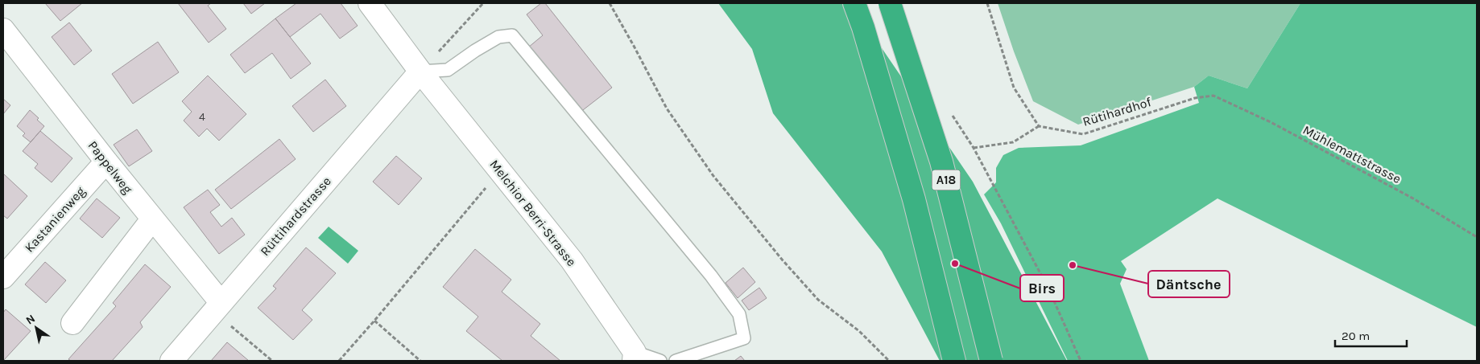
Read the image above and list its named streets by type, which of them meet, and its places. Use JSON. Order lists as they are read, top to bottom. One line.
{"streets":{"highway":["A18"],"street":["Pappelweg","Melchior Berri-Strasse","Rüttihardstrasse","Kastanienweg"],"path":["Rütihardhof","Mühlemattstrasse"]},"crossings":[["Rütihardhof","Mühlemattstrasse"],["Pappelweg","Rüttihardstrasse"],["Pappelweg","Kastanienweg"],["Melchior Berri-Strasse","Rüttihardstrasse"]],"places":["Birs","Däntsche"],"house_numbers":["4"],"scale_bar":"20 m","north":"top left"}
